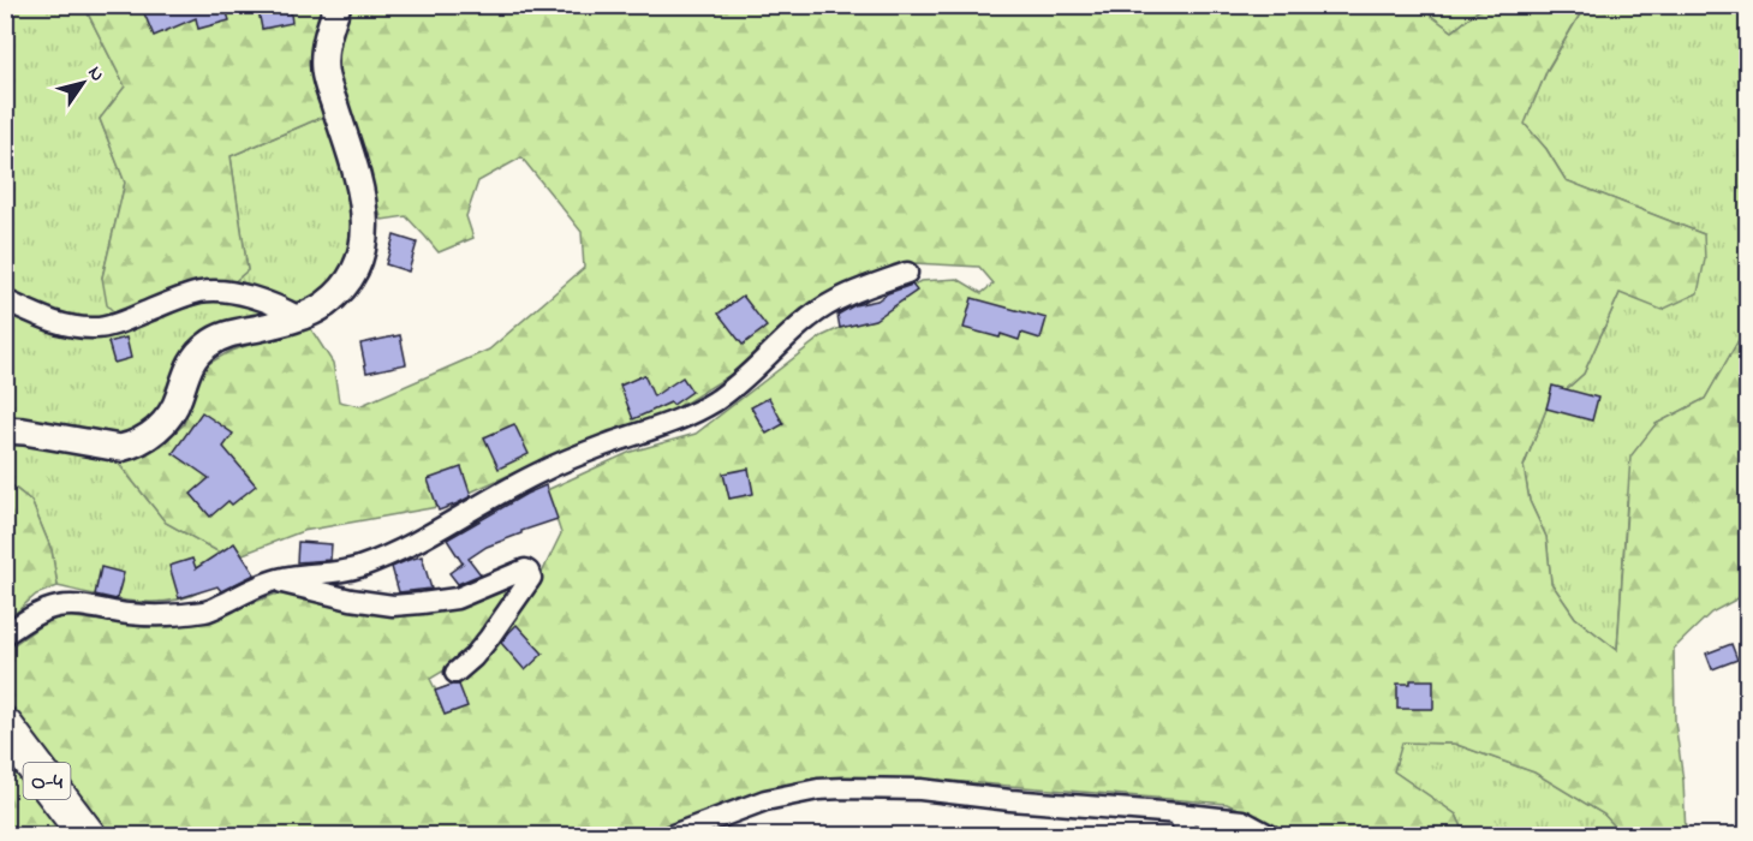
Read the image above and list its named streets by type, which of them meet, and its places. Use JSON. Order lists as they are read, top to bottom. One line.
{"streets":{"highway":["O-4"]},"north":"top right"}
